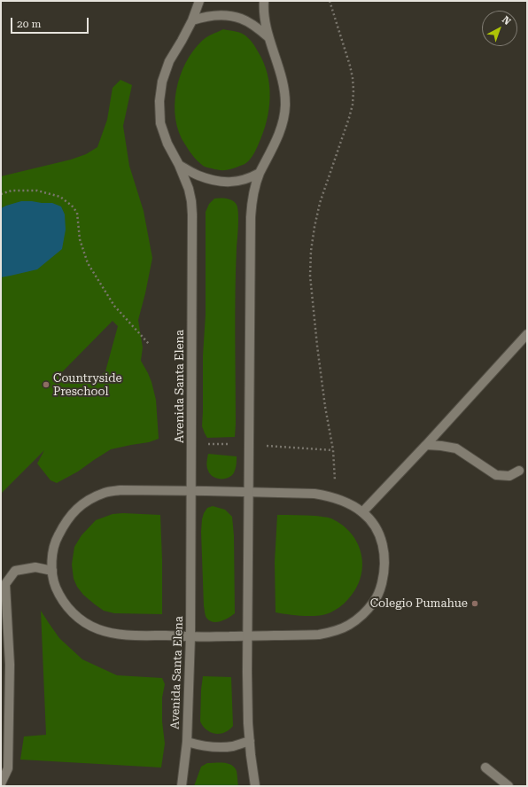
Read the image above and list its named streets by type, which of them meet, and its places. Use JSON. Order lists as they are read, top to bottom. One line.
{"streets":{"street":["Avenida Santa Elena"]},"places":["Countryside Preschool","Colegio Pumahue"],"scale_bar":"20 m","north":"top right"}
